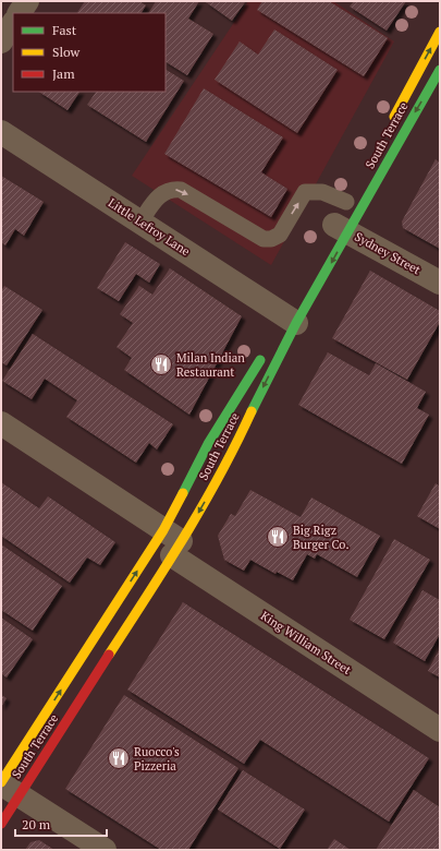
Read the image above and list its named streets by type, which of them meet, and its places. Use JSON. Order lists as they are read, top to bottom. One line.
{"streets":{"street":["South Terrace","Little Lefroy Lane","Sydney Street","King William Street"]},"crossings":[["South Terrace","Little Lefroy Lane"],["South Terrace","Sydney Street"],["South Terrace","King William Street"]],"places":{"restaurant":["Milan Indian Restaurant","Big Rigz Burger Co.","Ruocco's Pizzeria"]},"legend":["Fast","Slow","Jam"],"scale_bar":"20 m"}
